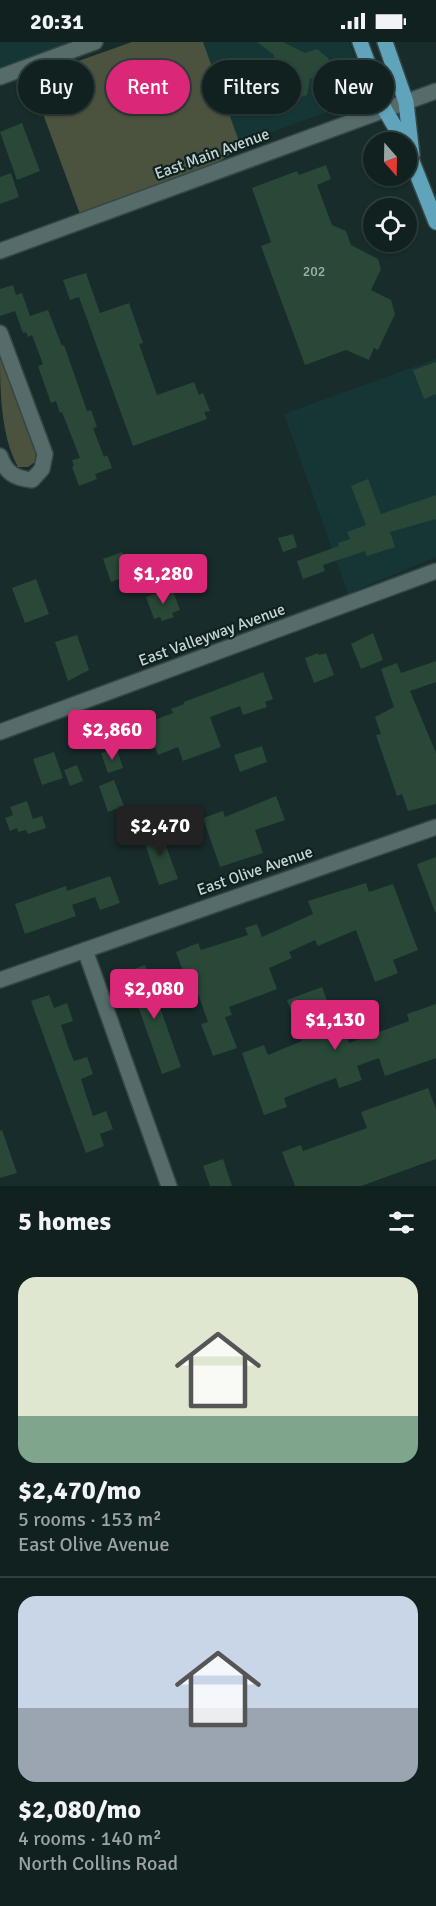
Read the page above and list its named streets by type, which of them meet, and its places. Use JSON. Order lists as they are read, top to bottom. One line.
{"streets":{"street":["East Main Avenue","East Valleyway Avenue","East Olive Avenue"]},"house_numbers":["202"],"north":"bottom","page":{"status":"20:31","chip":["Buy","Rent","Filters","New"],"price":["$1,280","$2,860","$2,470","$2,080","$1,130"],"heading":"5 homes","list":[{"name":"$2,470/mo","note":"5 rooms · 153 m² · East Olive Avenue"},{"name":"$2,080/mo","note":"4 rooms · 140 m² · North Collins Road"}]}}
